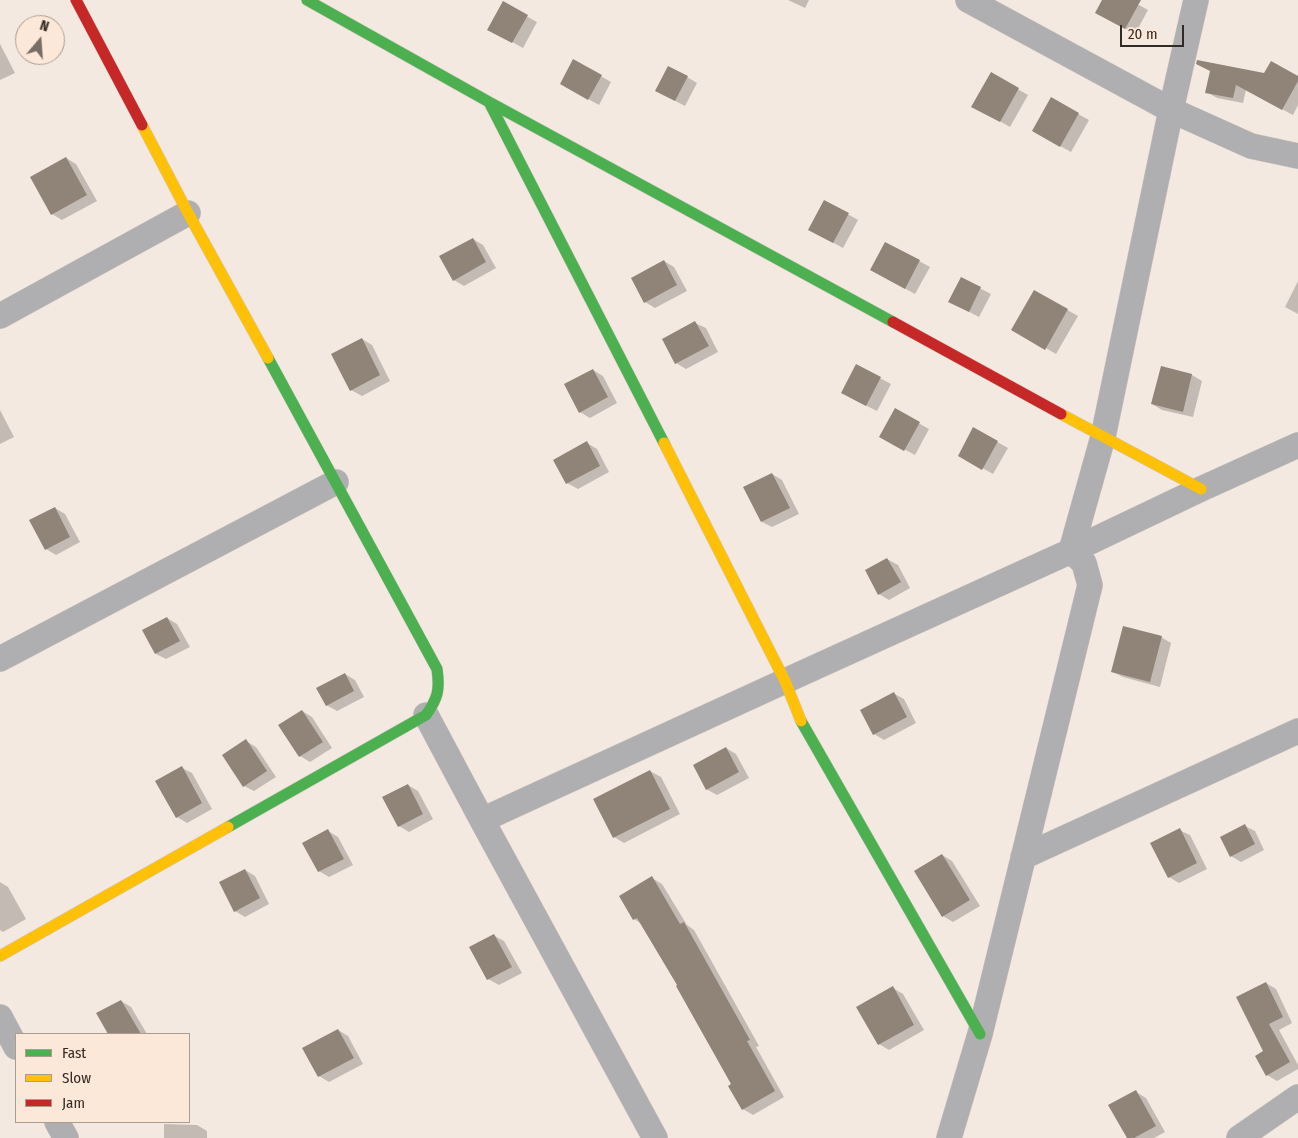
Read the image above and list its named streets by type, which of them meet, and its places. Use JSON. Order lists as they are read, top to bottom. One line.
{"legend":["Fast","Slow","Jam"],"scale_bar":"20 m","north":"top"}
